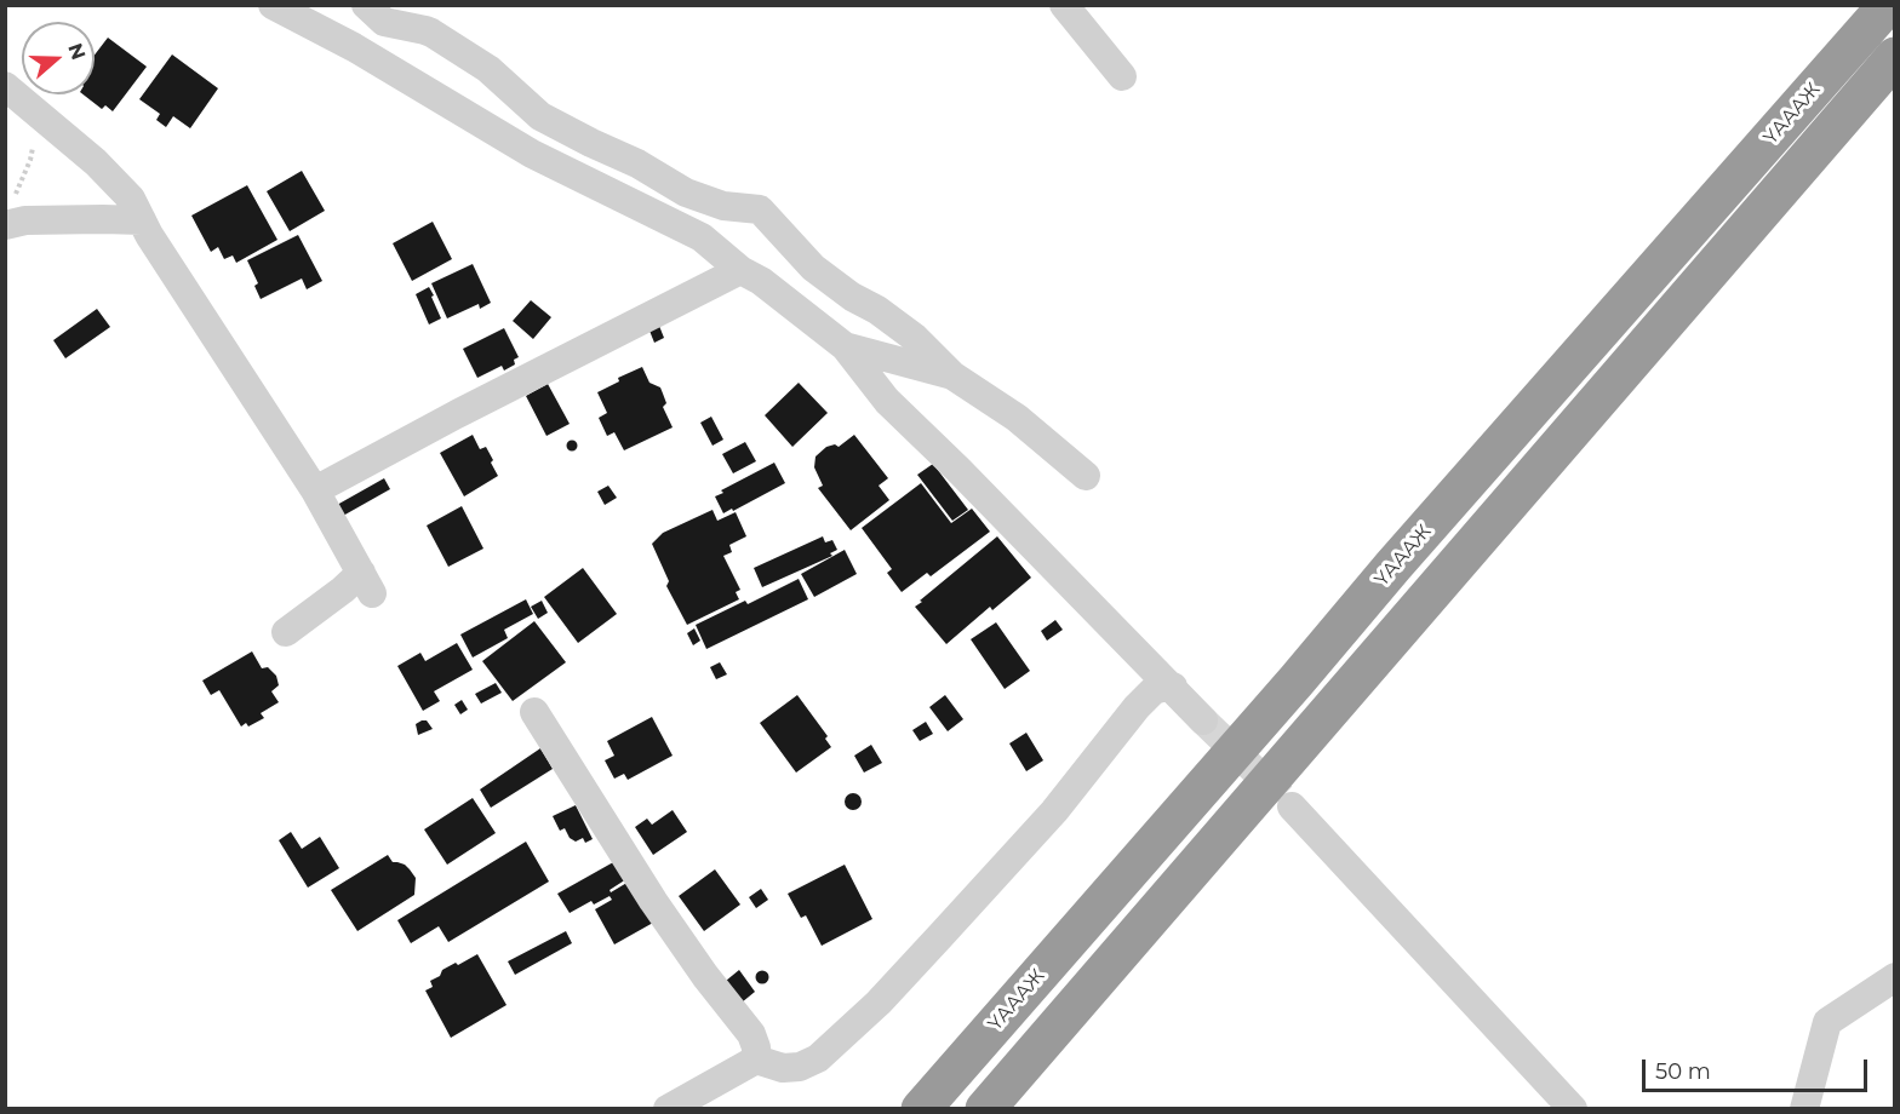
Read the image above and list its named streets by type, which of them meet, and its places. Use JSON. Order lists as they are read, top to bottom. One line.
{"streets":{"highway":["ҮАААЖ"]},"scale_bar":"50 m","north":"right"}
